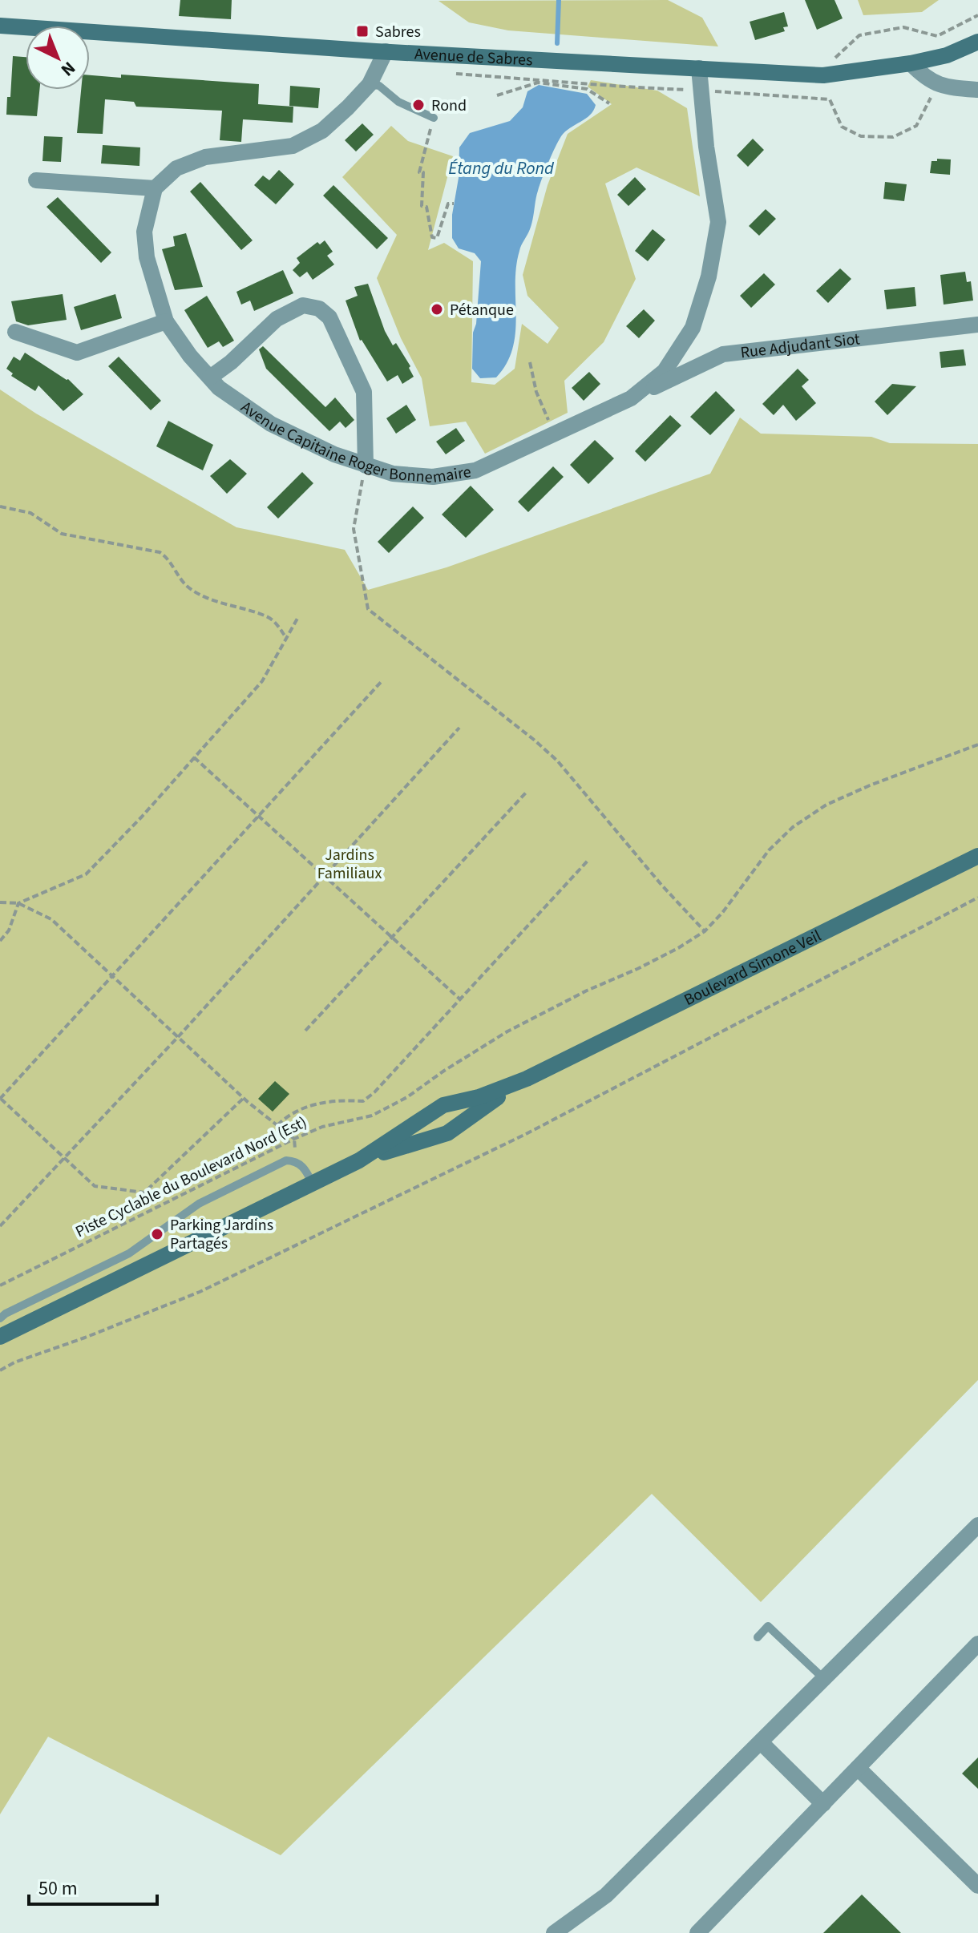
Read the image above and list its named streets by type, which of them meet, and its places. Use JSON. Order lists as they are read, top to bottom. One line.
{"streets":{"main road":["Avenue de Sabres","Boulevard Simone Veil"],"street":["Rue Adjudant Siot","Avenue Capitaine Roger Bonnemaire"],"path":["Piste Cyclable du Boulevard Nord (Est)"]},"crossings":[["Avenue de Sabres","Avenue Capitaine Roger Bonnemaire"],["Rue Adjudant Siot","Avenue Capitaine Roger Bonnemaire"]],"water":["Étang du Rond"],"parks":["Jardins Familiaux"],"places":{"transit":["Sabres"],"other":["Rond","Pétanque","Parking Jardins Partagés"]},"scale_bar":"50 m","north":"bottom right"}
